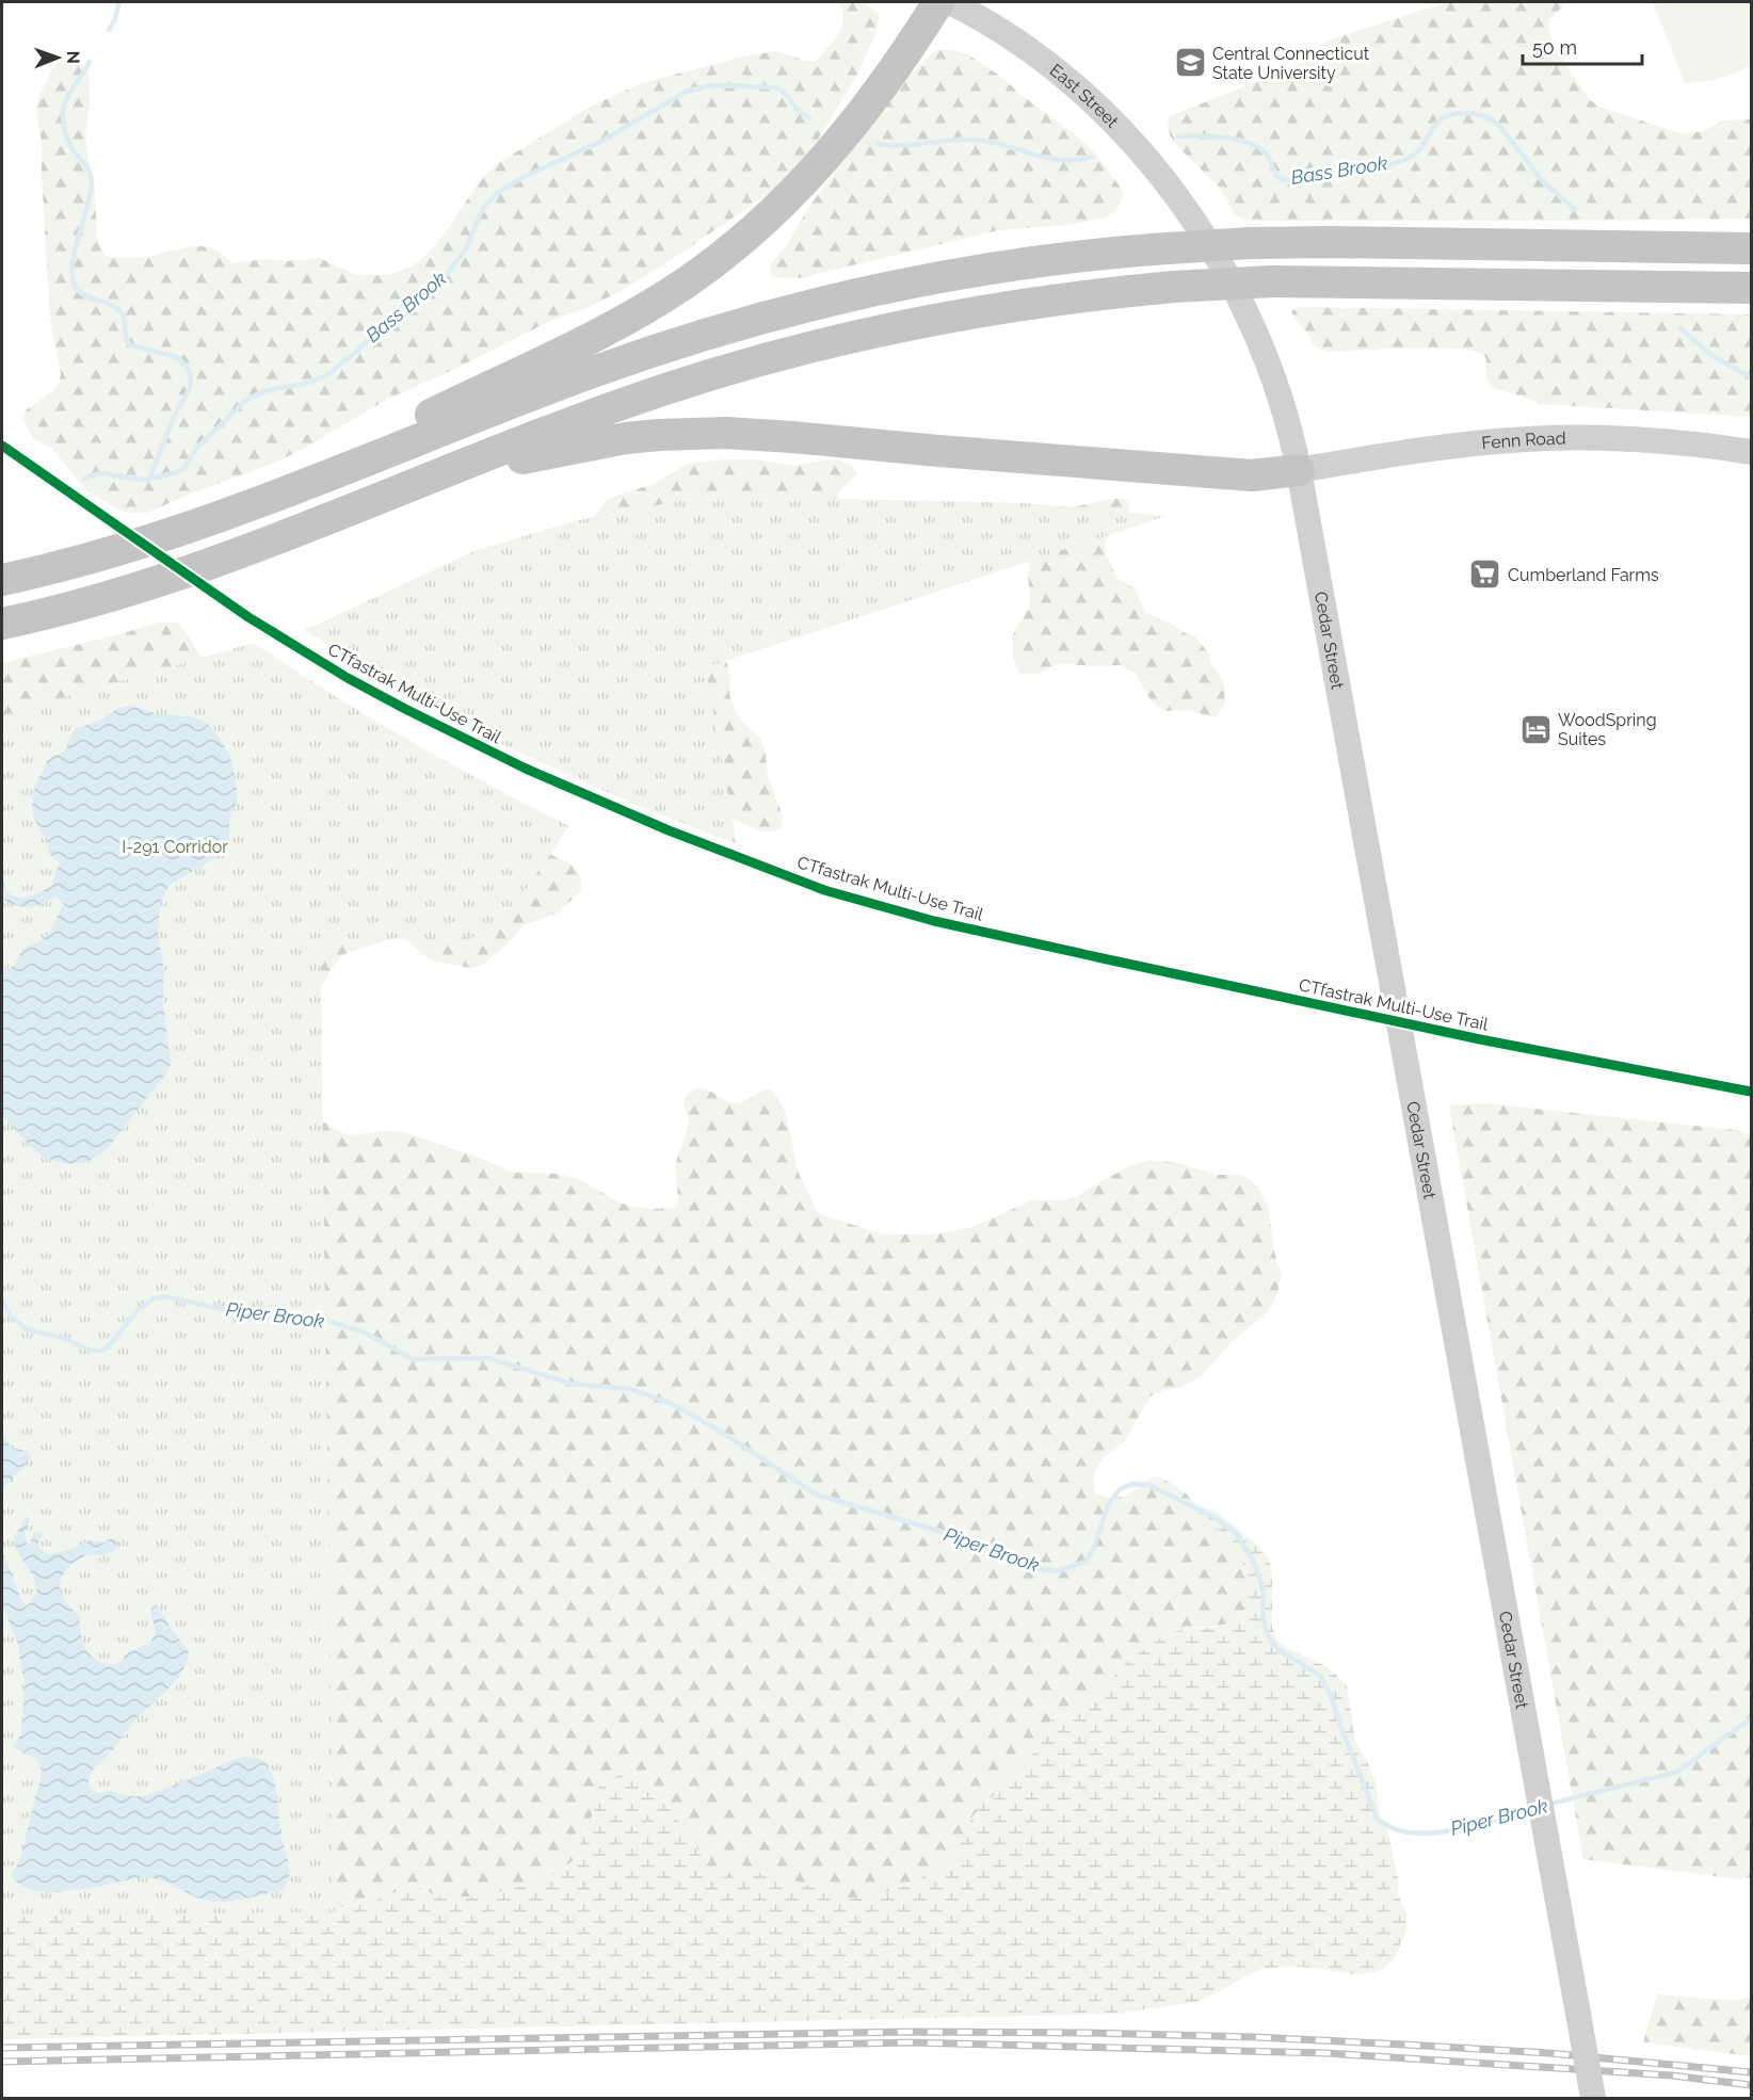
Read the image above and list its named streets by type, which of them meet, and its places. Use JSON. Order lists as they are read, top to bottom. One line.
{"streets":{"main road":["East Street","Fenn Road","Cedar Street"],"cycle path":["CTfastrak Multi-Use Trail"]},"crossings":[["East Street","Cedar Street"],["Fenn Road","Cedar Street"]],"water":["Bass Brook","Piper Brook"],"parks":["I-291 Corridor"],"places":{"school or university":["Central Connecticut State University"],"supermarket":["Cumberland Farms"],"hotel":["WoodSpring Suites"]},"scale_bar":"50 m","north":"right"}
